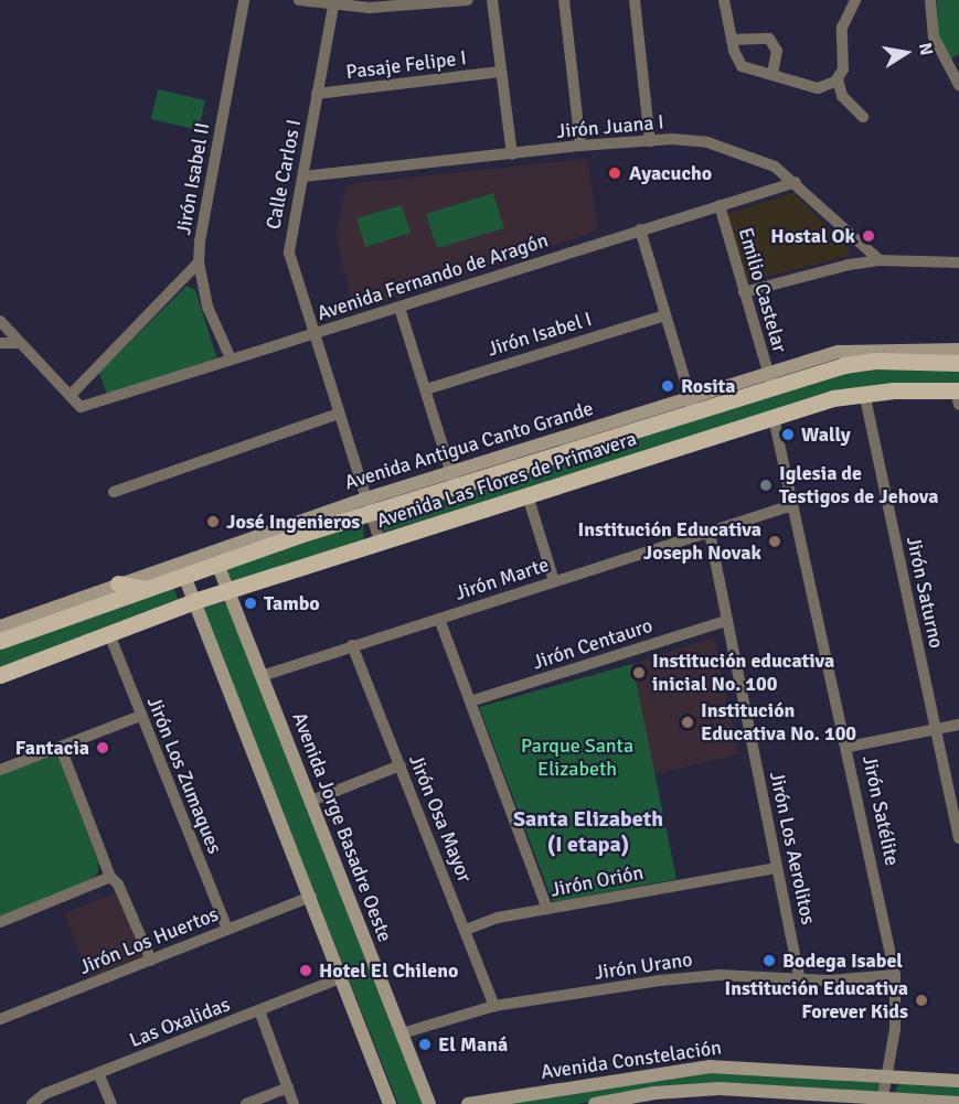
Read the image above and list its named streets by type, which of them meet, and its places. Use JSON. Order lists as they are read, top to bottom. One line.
{"streets":{"main road":["Avenida Las Flores de Primavera"],"street":["Pasaje Felipe I","Jirón Juana I","Calle Carlos I","Jirón Isabel II","Avenida Fernando de Aragón","Emilio Castelar","Jirón Isabel I","Avenida Antigua Canto Grande","Jirón Marte","Jirón Saturno","Jirón Centauro","Jirón Los Zumaques","Jirón Satélite","Jirón Osa Mayor","Avenida Jorge Basadre Oeste","Jirón Los Aerolitos","Jirón Orión","Jirón Los Huertos","Jirón Urano","Las Oxalidas","Avenida Constelación"]},"crossings":[["Pasaje Felipe I","Calle Carlos I"],["Jirón Juana I","Calle Carlos I"],["Jirón Juana I","Avenida Fernando de Aragón"],["Calle Carlos I","Avenida Fernando de Aragón"],["Calle Carlos I","Avenida Antigua Canto Grande"],["Calle Carlos I","Avenida Las Flores de Primavera"],["Jirón Isabel II","Avenida Fernando de Aragón"],["Avenida Fernando de Aragón","Emilio Castelar"],["Emilio Castelar","Avenida Las Flores de Primavera"],["Avenida Antigua Canto Grande","Avenida Las Flores de Primavera"],["Avenida Las Flores de Primavera","Jirón Saturno"],["Avenida Las Flores de Primavera","Jirón Los Zumaques"],["Avenida Las Flores de Primavera","Jirón Satélite"],["Avenida Las Flores de Primavera","Avenida Jorge Basadre Oeste"],["Jirón Marte","Jirón Satélite"],["Jirón Marte","Jirón Osa Mayor"],["Jirón Marte","Avenida Jorge Basadre Oeste"],["Jirón Marte","Jirón Los Aerolitos"],["Jirón Centauro","Jirón Los Aerolitos"],["Jirón Los Zumaques","Jirón Los Huertos"],["Jirón Satélite","Jirón Urano"],["Jirón Satélite","Avenida Constelación"],["Jirón Osa Mayor","Jirón Orión"],["Jirón Osa Mayor","Jirón Urano"],["Avenida Jorge Basadre Oeste","Jirón Urano"],["Jirón Los Aerolitos","Jirón Orión"],["Jirón Los Aerolitos","Jirón Urano"]],"districts":["Santa Elizabeth (I etapa)"],"parks":["Parque Santa Elizabeth"],"places":["Ayacucho","Hostal Ok","Rosita","Wally","Iglesia de Testigos de Jehova","José Ingenieros","Institución Educativa Joseph Novak","Tambo","Institución educativa inicial No. 100","Institución Educativa No. 100","Fantacia","Bodega Isabel","Hotel El Chileno","Institución Educativa Forever Kids","El Maná"],"north":"right"}
